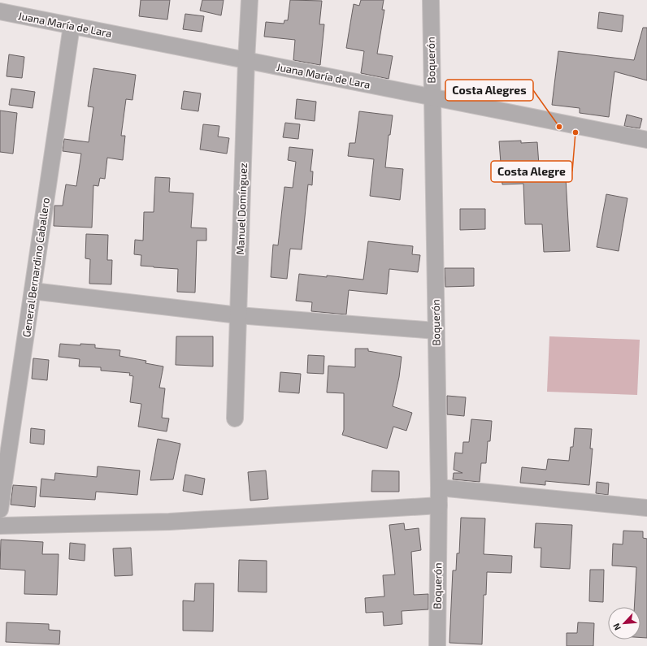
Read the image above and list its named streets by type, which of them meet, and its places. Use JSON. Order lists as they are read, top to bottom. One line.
{"streets":{"street":["Juana María de Lara","Boquerón","Manuel Domínguez","General Bernardino Caballero"]},"crossings":[["Juana María de Lara","Boquerón"],["Juana María de Lara","Manuel Domínguez"],["Juana María de Lara","General Bernardino Caballero"]],"places":["Costa Alegres","Costa Alegre"],"north":"bottom left"}
